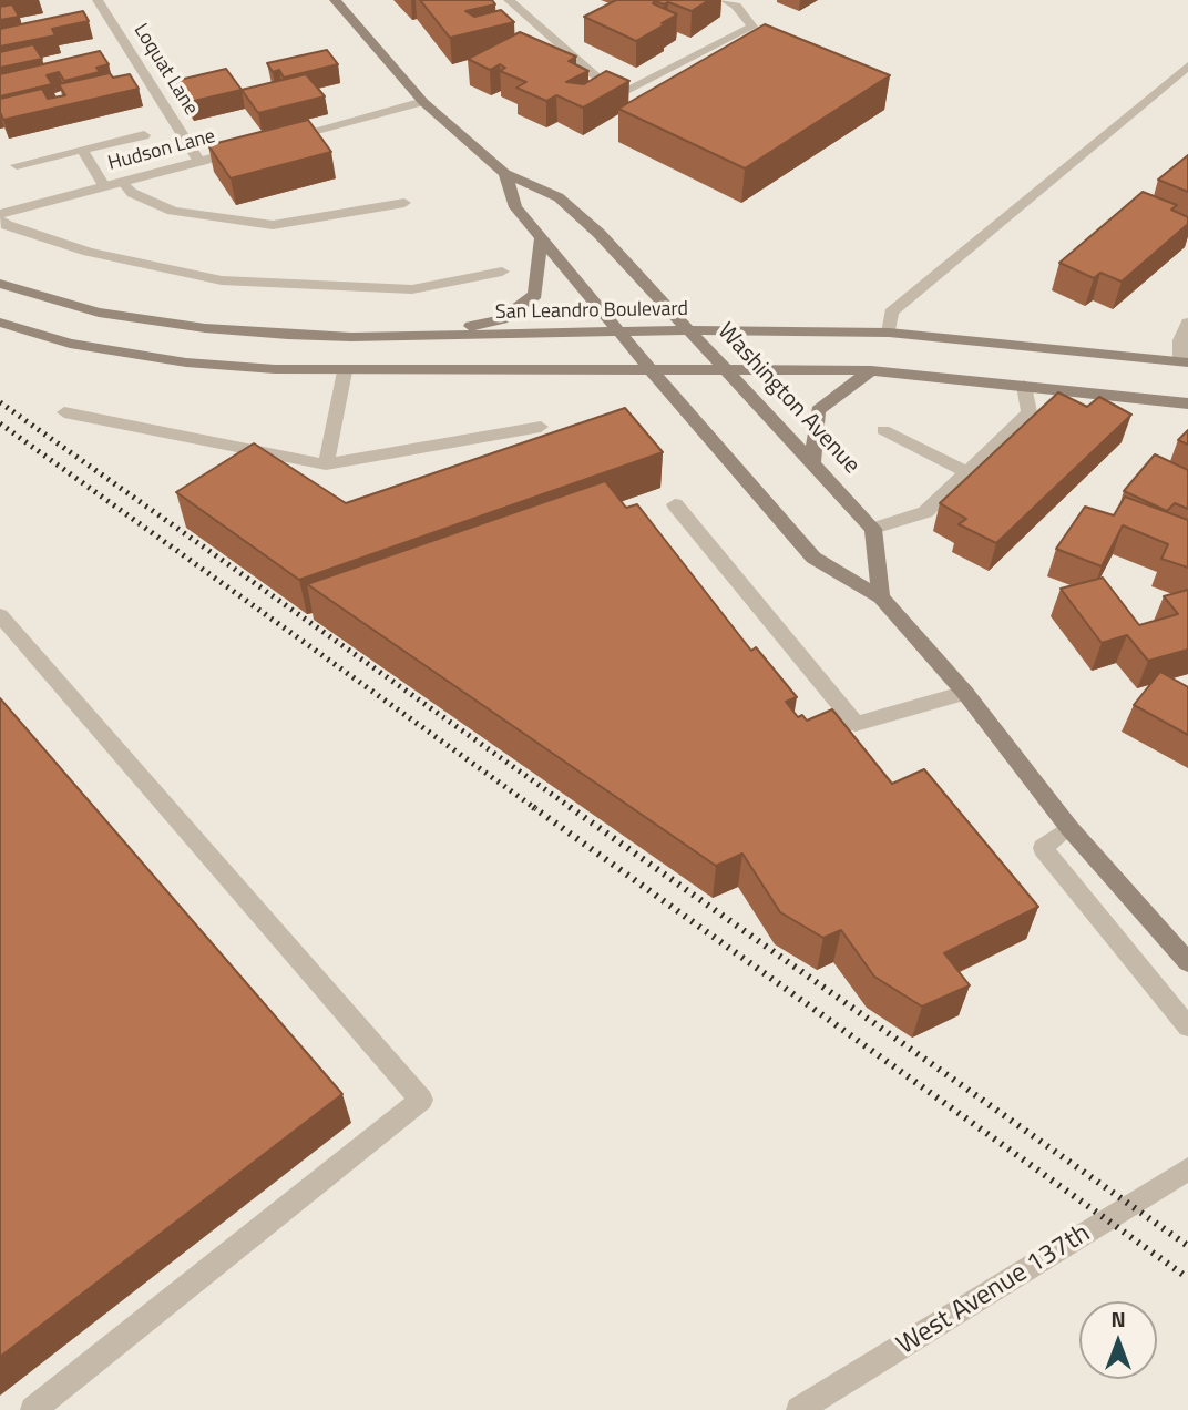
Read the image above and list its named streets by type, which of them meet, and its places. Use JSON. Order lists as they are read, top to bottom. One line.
{"streets":{"main road":["San Leandro Boulevard","Washington Avenue"],"street":["Loquat Lane","Hudson Lane","West Avenue 137th"]},"crossings":[["Loquat Lane","Hudson Lane"],["San Leandro Boulevard","Washington Avenue"]],"north":"top"}
